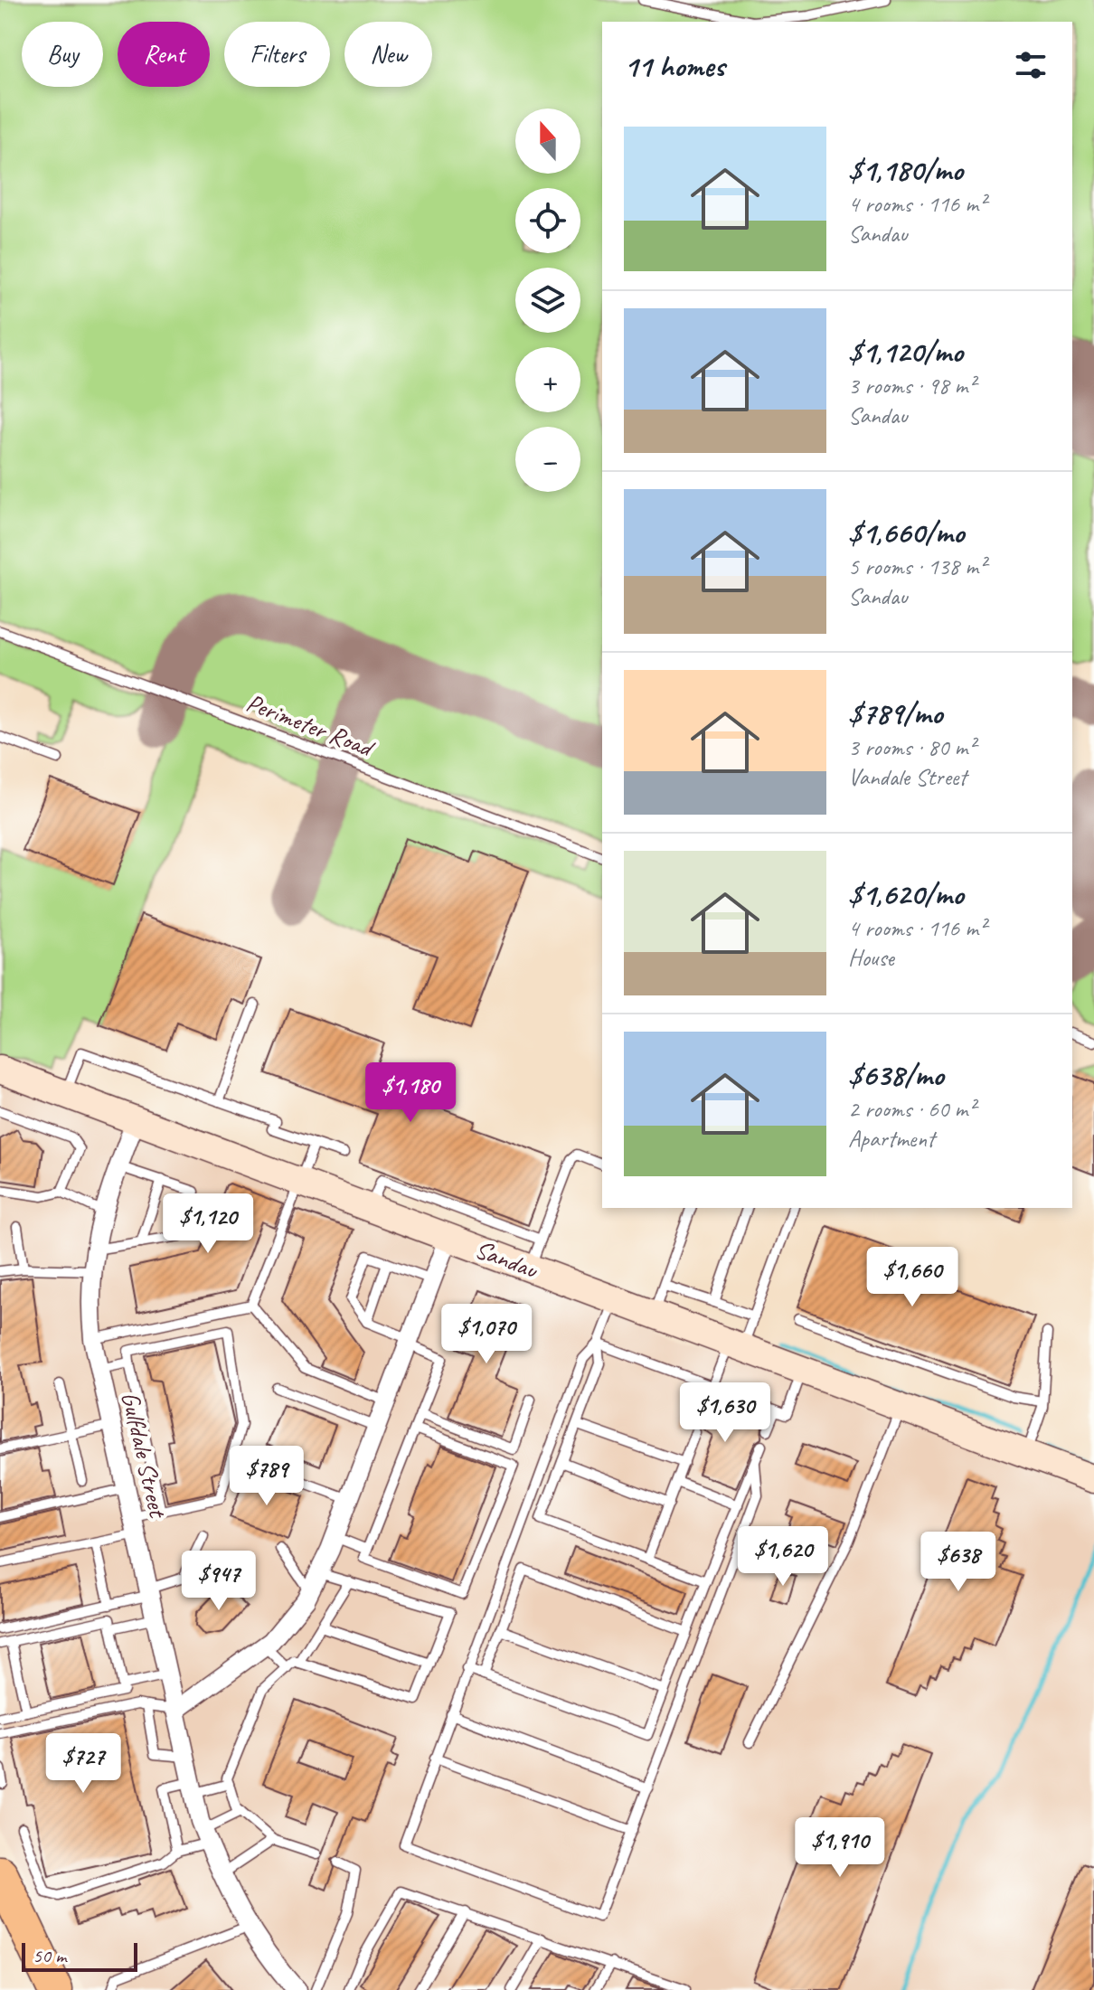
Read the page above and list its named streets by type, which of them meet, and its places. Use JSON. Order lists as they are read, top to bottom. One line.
{"streets":{"street":["Sandau","Gulfdale Street"],"lane":["Perimeter Road"]},"crossings":[["Sandau","Gulfdale Street"]],"scale_bar":"50 m","north":"top","page":{"chip":["Buy","Rent","Filters","New"],"heading":"11 homes","map_buttons":["+","−"],"list":[{"name":"$1,180/mo","note":"4 rooms · 116 m² · Sandau"},{"name":"$1,120/mo","note":"3 rooms · 98 m² · Sandau"},{"name":"$1,660/mo","note":"5 rooms · 138 m² · Sandau"},{"name":"$789/mo","note":"3 rooms · 80 m² · Vandale Street"},{"name":"$1,620/mo","note":"4 rooms · 116 m² · House"},{"name":"$638/mo","note":"2 rooms · 60 m² · Apartment"}],"price":["$1,180","$1,120","$1,660","$1,070","$1,630","$789","$1,620","$638","$947","$727","$1,910"],"scale":"50 m"}}
